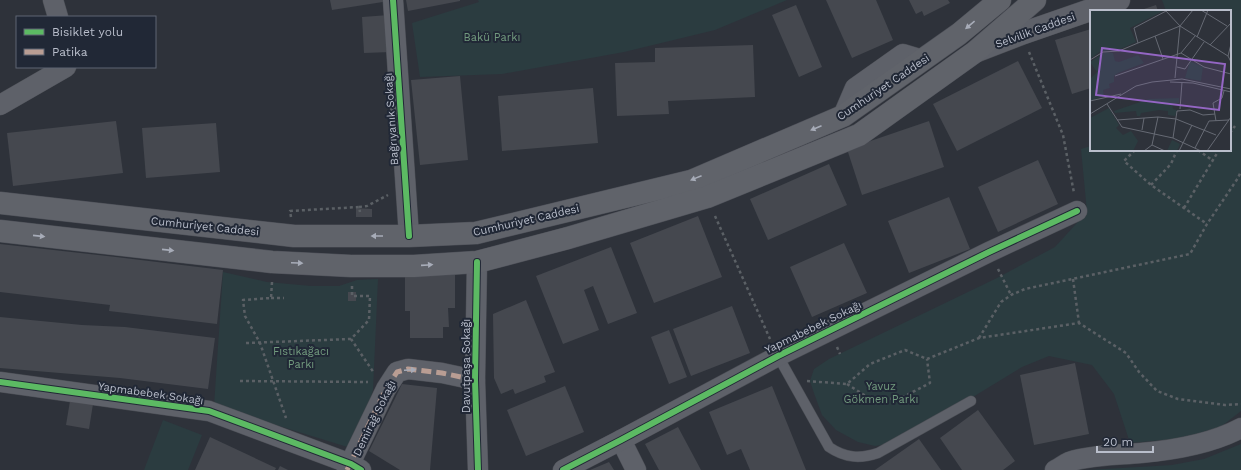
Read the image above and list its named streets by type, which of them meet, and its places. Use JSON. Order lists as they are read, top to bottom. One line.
{"streets":{"main road":["Cumhuriyet Caddesi"],"street":["Selvilik Caddesi","Bağrıyanık Sokağı","Yapmabebek Sokağı","Davutpaşa Sokağı","Demirağ Sokağı"]},"crossings":[["Cumhuriyet Caddesi","Bağrıyanık Sokağı"],["Yapmabebek Sokağı","Demirağ Sokağı"],["Davutpaşa Sokağı","Demirağ Sokağı"]],"one_way":["Demirağ Sokağı"],"parks":["Bakü Parkı","Fıstıkağacı Parkı","Yavuz Gökmen Parkı"],"legend":["Bisiklet yolu","Patika"],"scale_bar":"20 m"}
